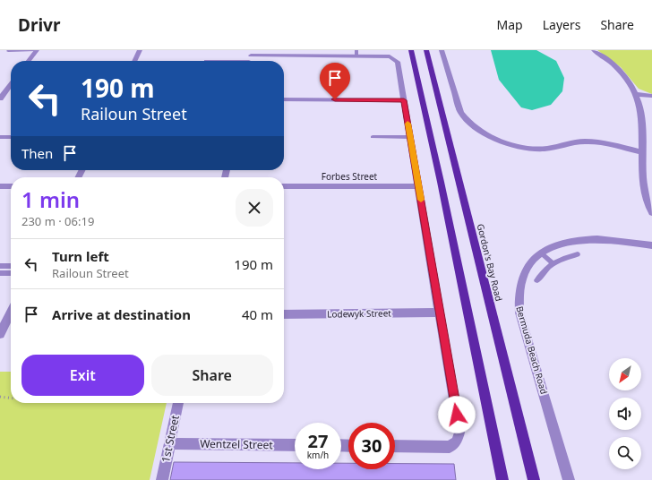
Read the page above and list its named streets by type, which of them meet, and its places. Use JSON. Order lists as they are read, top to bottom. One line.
{"streets":{"main road":["Gordon's Bay Road"],"street":["Forbes Street","Lodewyk Street","Bermuda Beach Road","1st Street","Wentzel Street"]},"crossings":[["1st Street","Wentzel Street"]],"north":"bottom left","page":{"header":"Drivr","nav":["Map","Layers","Share"],"turn":["190 m","Railoun Street"],"then":"Then","heading":["1 min","230 m · 06:19"],"list":[{"name":"Turn left","note":"Railoun Street","value":"190 m"},{"name":"Arrive at destination","value":"40 m"}],"buttons":["Exit","Share"],"speed":"27 km/h","limit":"30"}}
